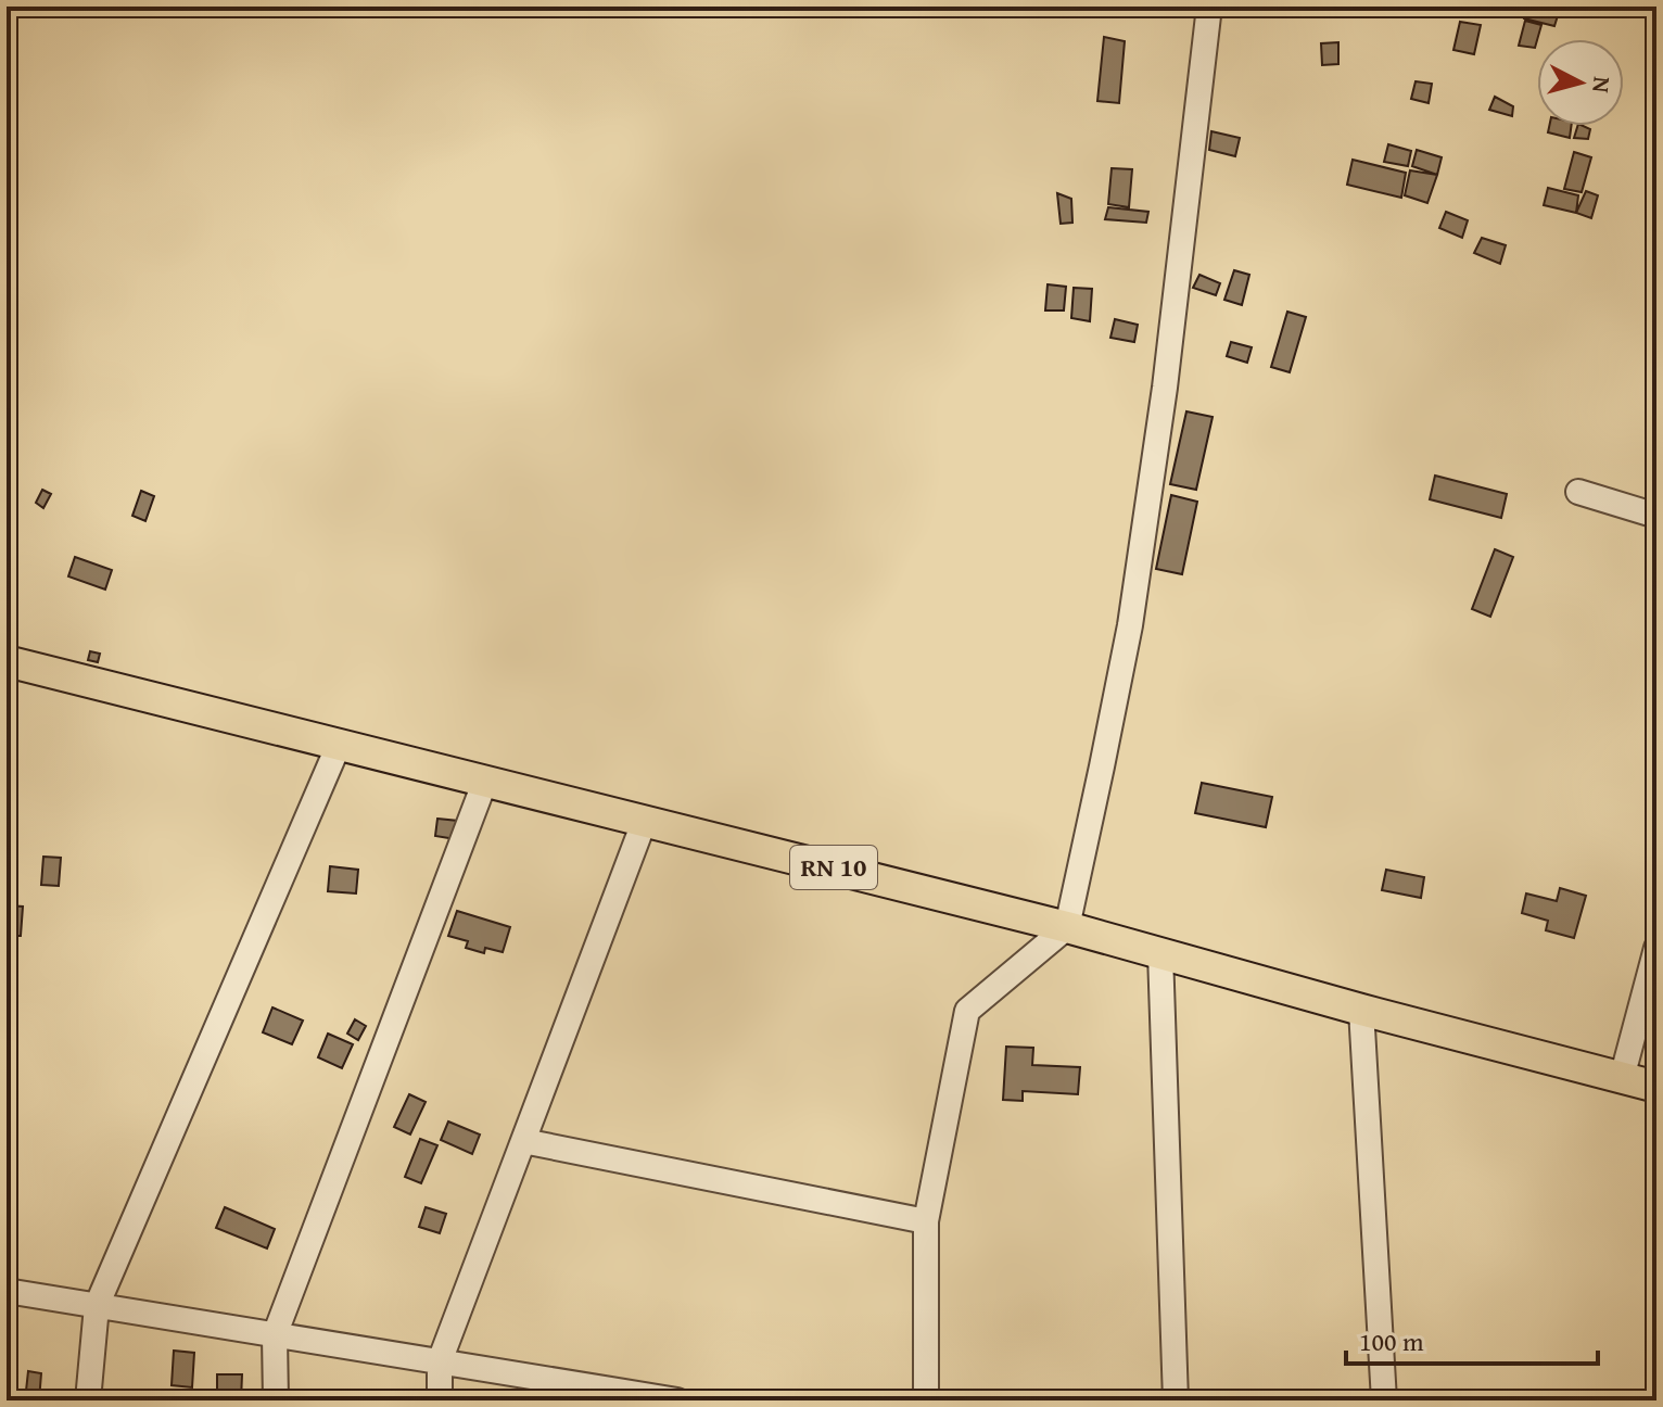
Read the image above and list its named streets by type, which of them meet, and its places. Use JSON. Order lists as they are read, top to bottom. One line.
{"streets":{"main road":["RN 10"]},"scale_bar":"100 m","north":"right"}
